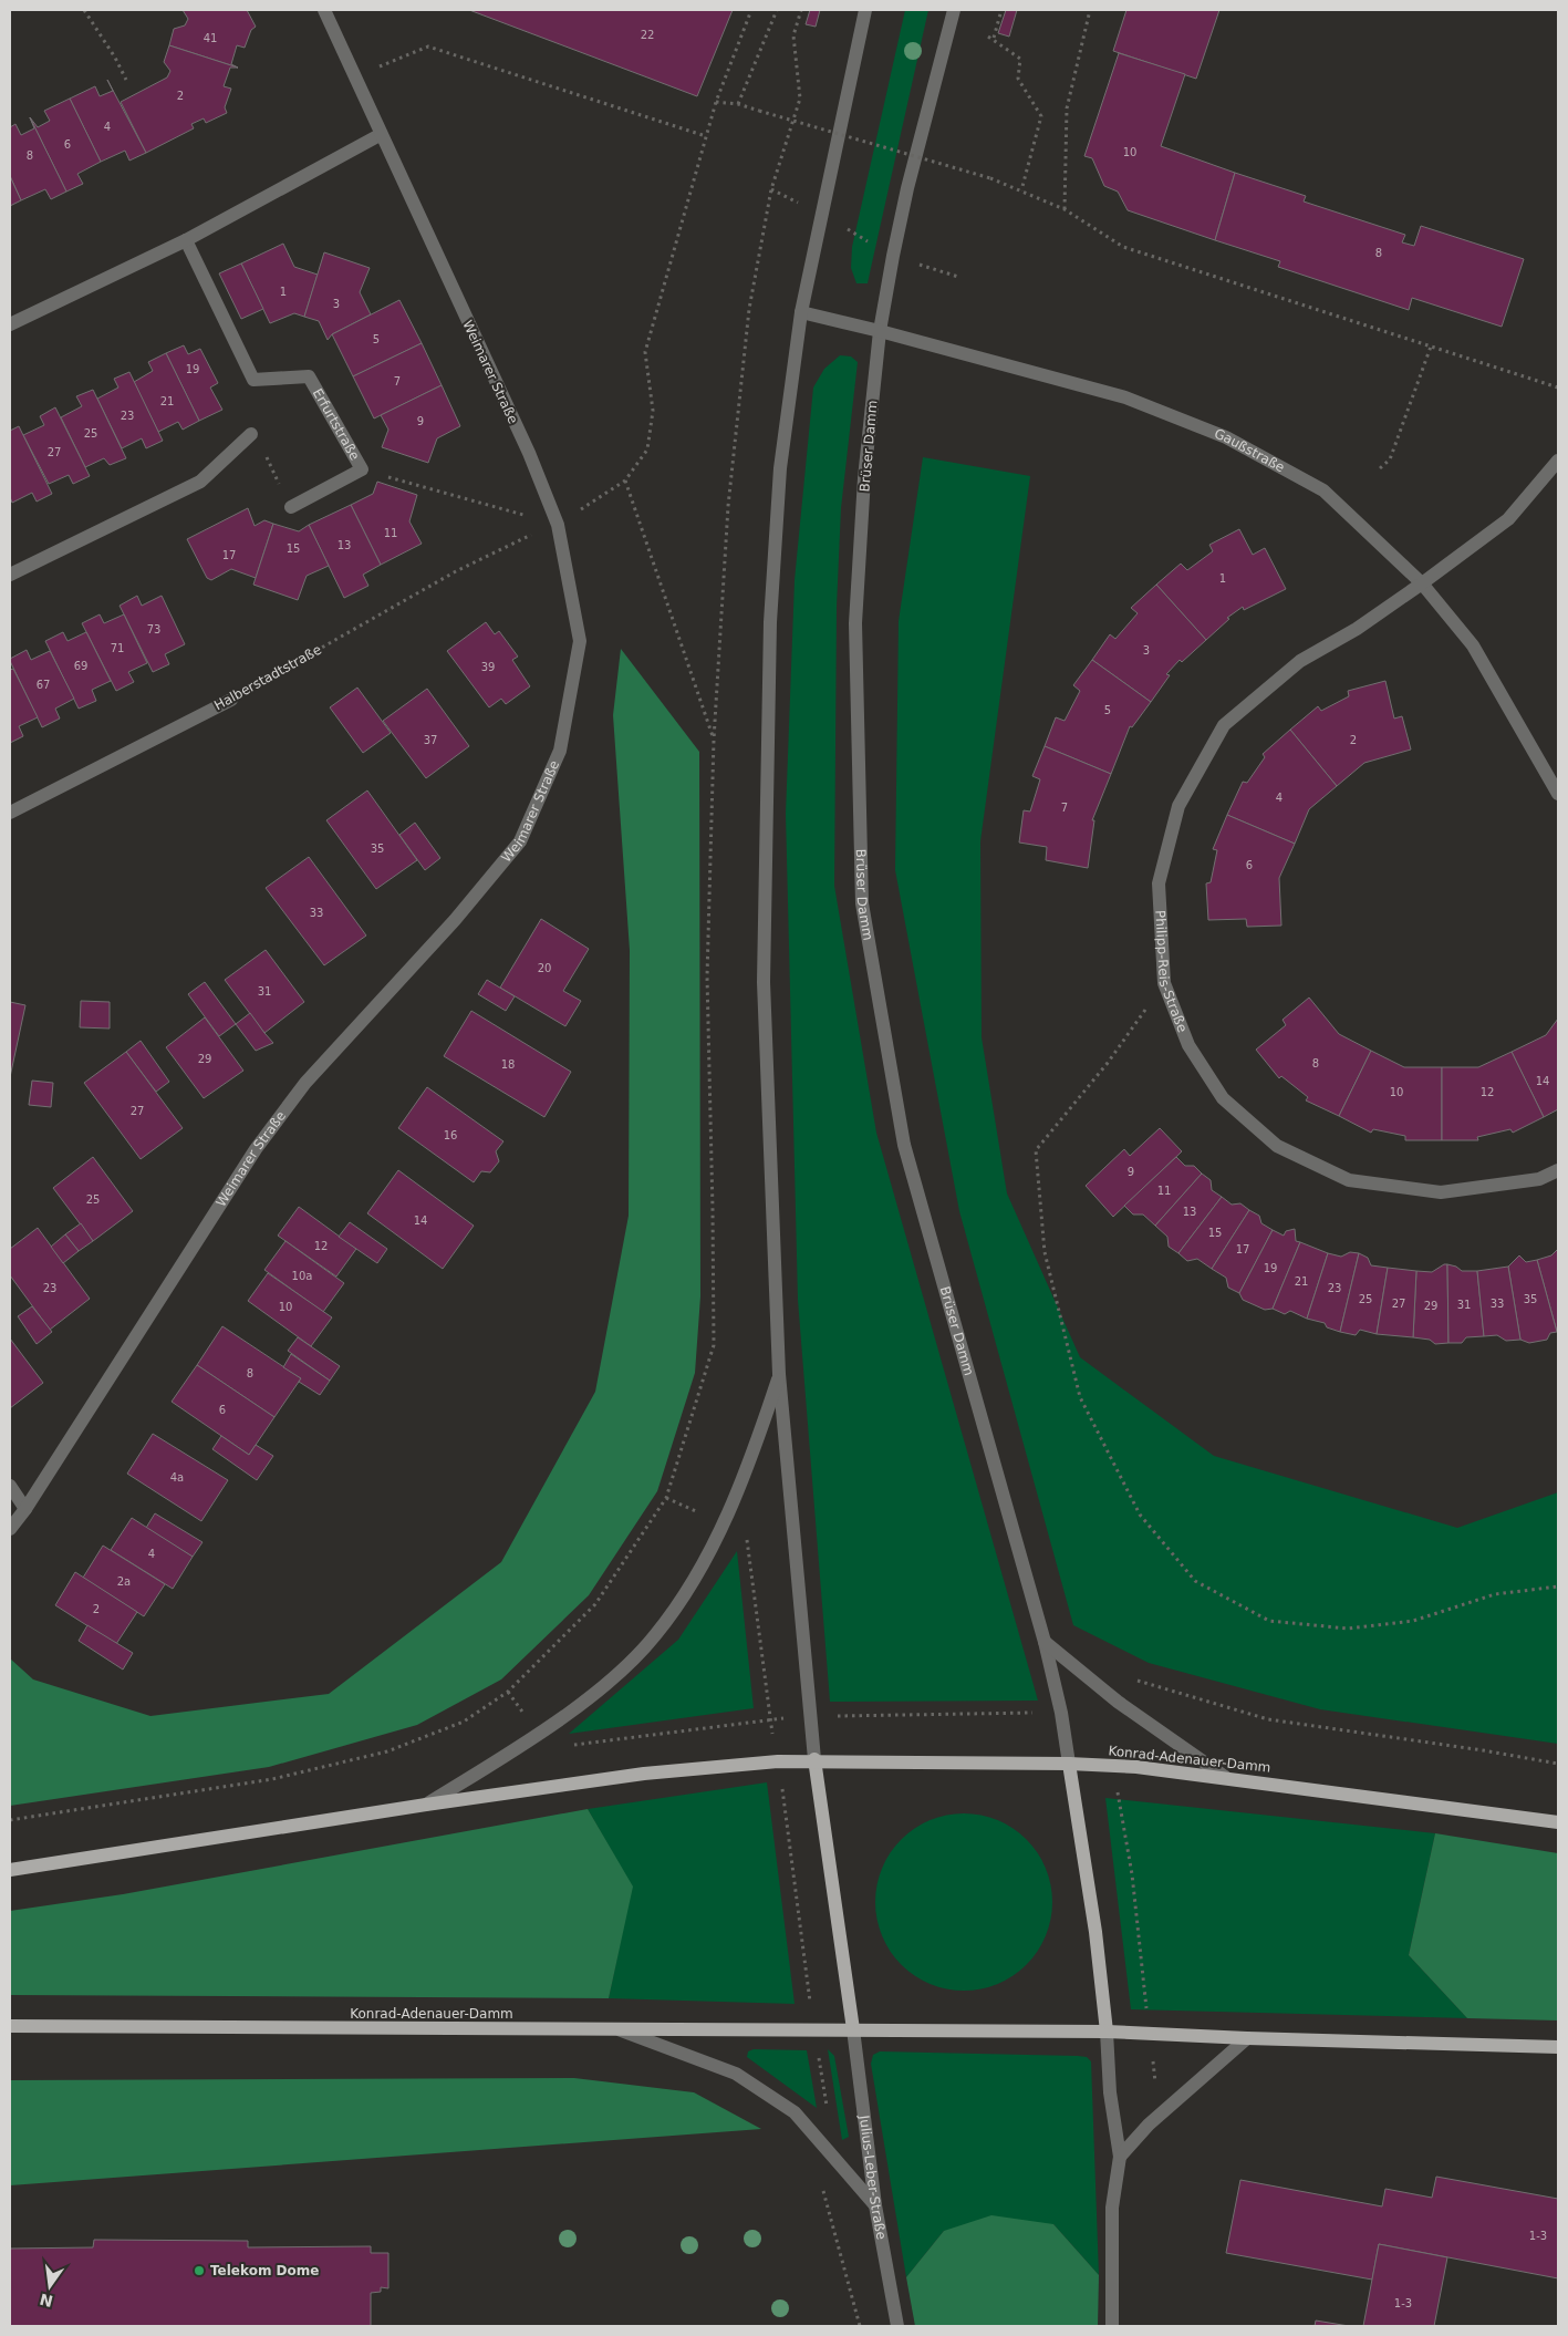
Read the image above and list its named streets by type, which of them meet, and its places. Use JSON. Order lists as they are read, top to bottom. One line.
{"streets":{"main road":["Konrad-Adenauer-Damm"],"street":["Weimarer Straße","Erfurtstraße","Brüser Damm","Gaußstraße","Halberstadtstraße","Philipp-Reis-Straße","Julius-Leber-Straße"]},"crossings":[["Brüser Damm","Gaußstraße"],["Brüser Damm","Konrad-Adenauer-Damm"],["Gaußstraße","Philipp-Reis-Straße"],["Konrad-Adenauer-Damm","Julius-Leber-Straße"]],"places":["Telekom Dome"],"house_numbers":["22","41","2","4","6","10","8","8","1","3","5","19","7","21","23","9","25","27","11","13","15","17","1","73","71","3","69","39","67","5","37","2","4","7","35","6","33","20","31","29","8","18","14","10","12","27","16","9","11","25","13","14","15","12","17","19","10a","21","23","23","25","35","27","33","31","29","10","8","6","4a","4","2a","2","1-3","1-3"],"north":"bottom"}
